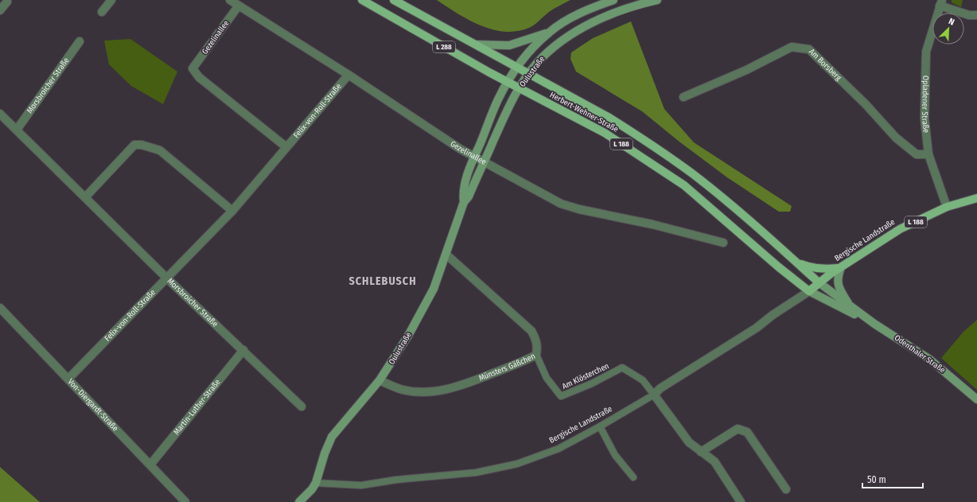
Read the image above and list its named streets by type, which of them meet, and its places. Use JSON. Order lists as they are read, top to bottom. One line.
{"streets":{"main road":["L 288","Oulustraße","Herbert-Wehner-Straße","L 188","Bergische Landstraße","Odenthaler Straße"],"street":["Gezelinallee","Am Borsberg","Morsbroicher Straße","Opladener Straße","Felix-von-Roll-Straße","Münsters Gäßchen","Am Klösterchen","Von-Diergardt-Straße","Martin-Luther-Straße"]},"crossings":[["Gezelinallee","Oulustraße"],["Gezelinallee","Felix-von-Roll-Straße"],["Am Borsberg","Opladener Straße"],["Oulustraße","Herbert-Wehner-Straße"],["Oulustraße","Bergische Landstraße"],["Oulustraße","Münsters Gäßchen"],["Morsbroicher Straße","Felix-von-Roll-Straße"],["Morsbroicher Straße","Martin-Luther-Straße"],["Opladener Straße","Bergische Landstraße"],["Felix-von-Roll-Straße","Von-Diergardt-Straße"],["Herbert-Wehner-Straße","L 188"],["Herbert-Wehner-Straße","Bergische Landstraße"],["Herbert-Wehner-Straße","Odenthaler Straße"],["L 188","Bergische Landstraße"],["L 188","Odenthaler Straße"],["Bergische Landstraße","Odenthaler Straße"],["Bergische Landstraße","Am Klösterchen"],["Münsters Gäßchen","Am Klösterchen"],["Von-Diergardt-Straße","Martin-Luther-Straße"]],"districts":["SCHLEBUSCH"],"scale_bar":"50 m","north":"top right"}
